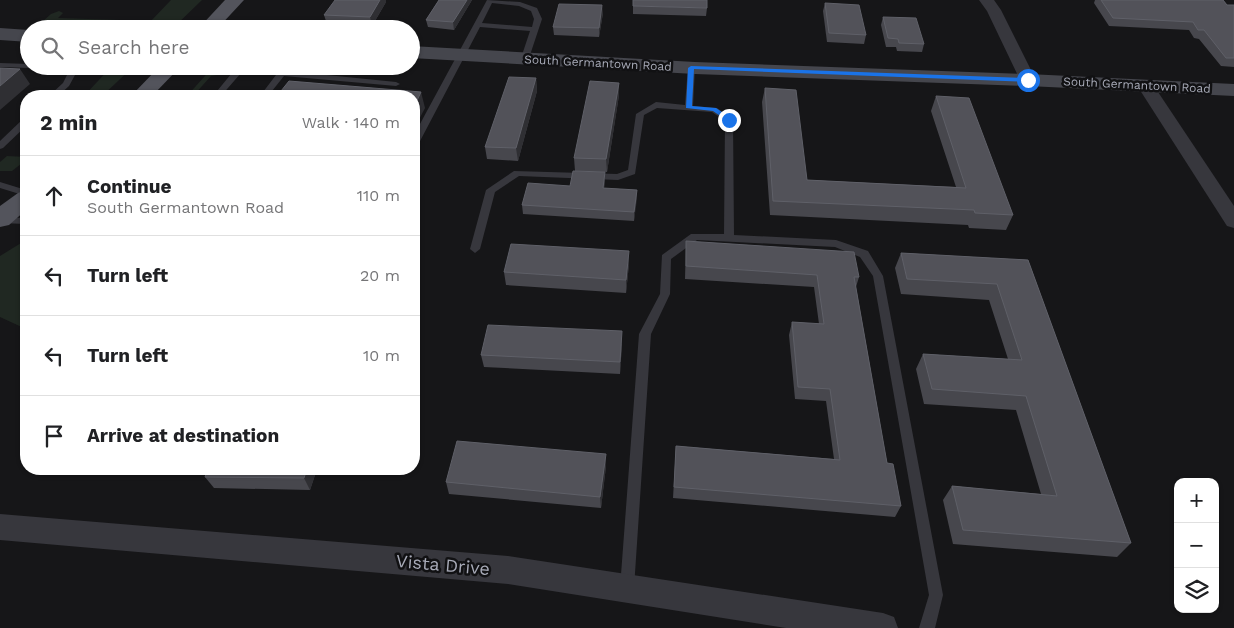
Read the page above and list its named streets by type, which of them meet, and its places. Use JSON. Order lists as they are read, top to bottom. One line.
{"streets":{"main road":["South Germantown Road"],"street":["Vista Drive"]},"page":{"search":"Search here","heading":["2 min","Walk · 140 m"],"list":[["Continue","South Germantown Road","110 m"],["Turn left","20 m"],["Turn left","10 m"],"Arrive at destination"],"map_buttons":["+","−"]}}
